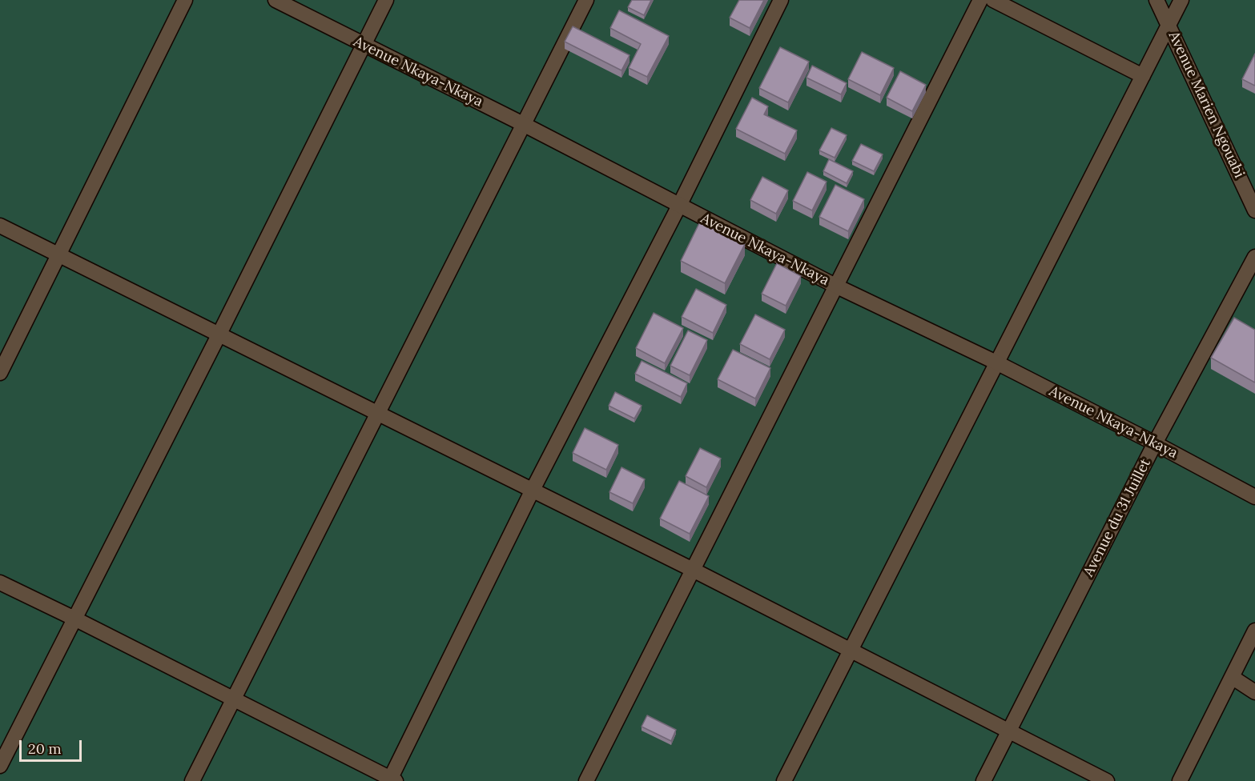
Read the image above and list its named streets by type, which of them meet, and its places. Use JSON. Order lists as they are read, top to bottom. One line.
{"streets":{"street":["Avenue Nkaya-Nkaya","Avenue Marien Ngouabi","Avenue du 31 Juillet"]},"crossings":[["Avenue Nkaya-Nkaya","Avenue du 31 Juillet"]],"scale_bar":"20 m"}
